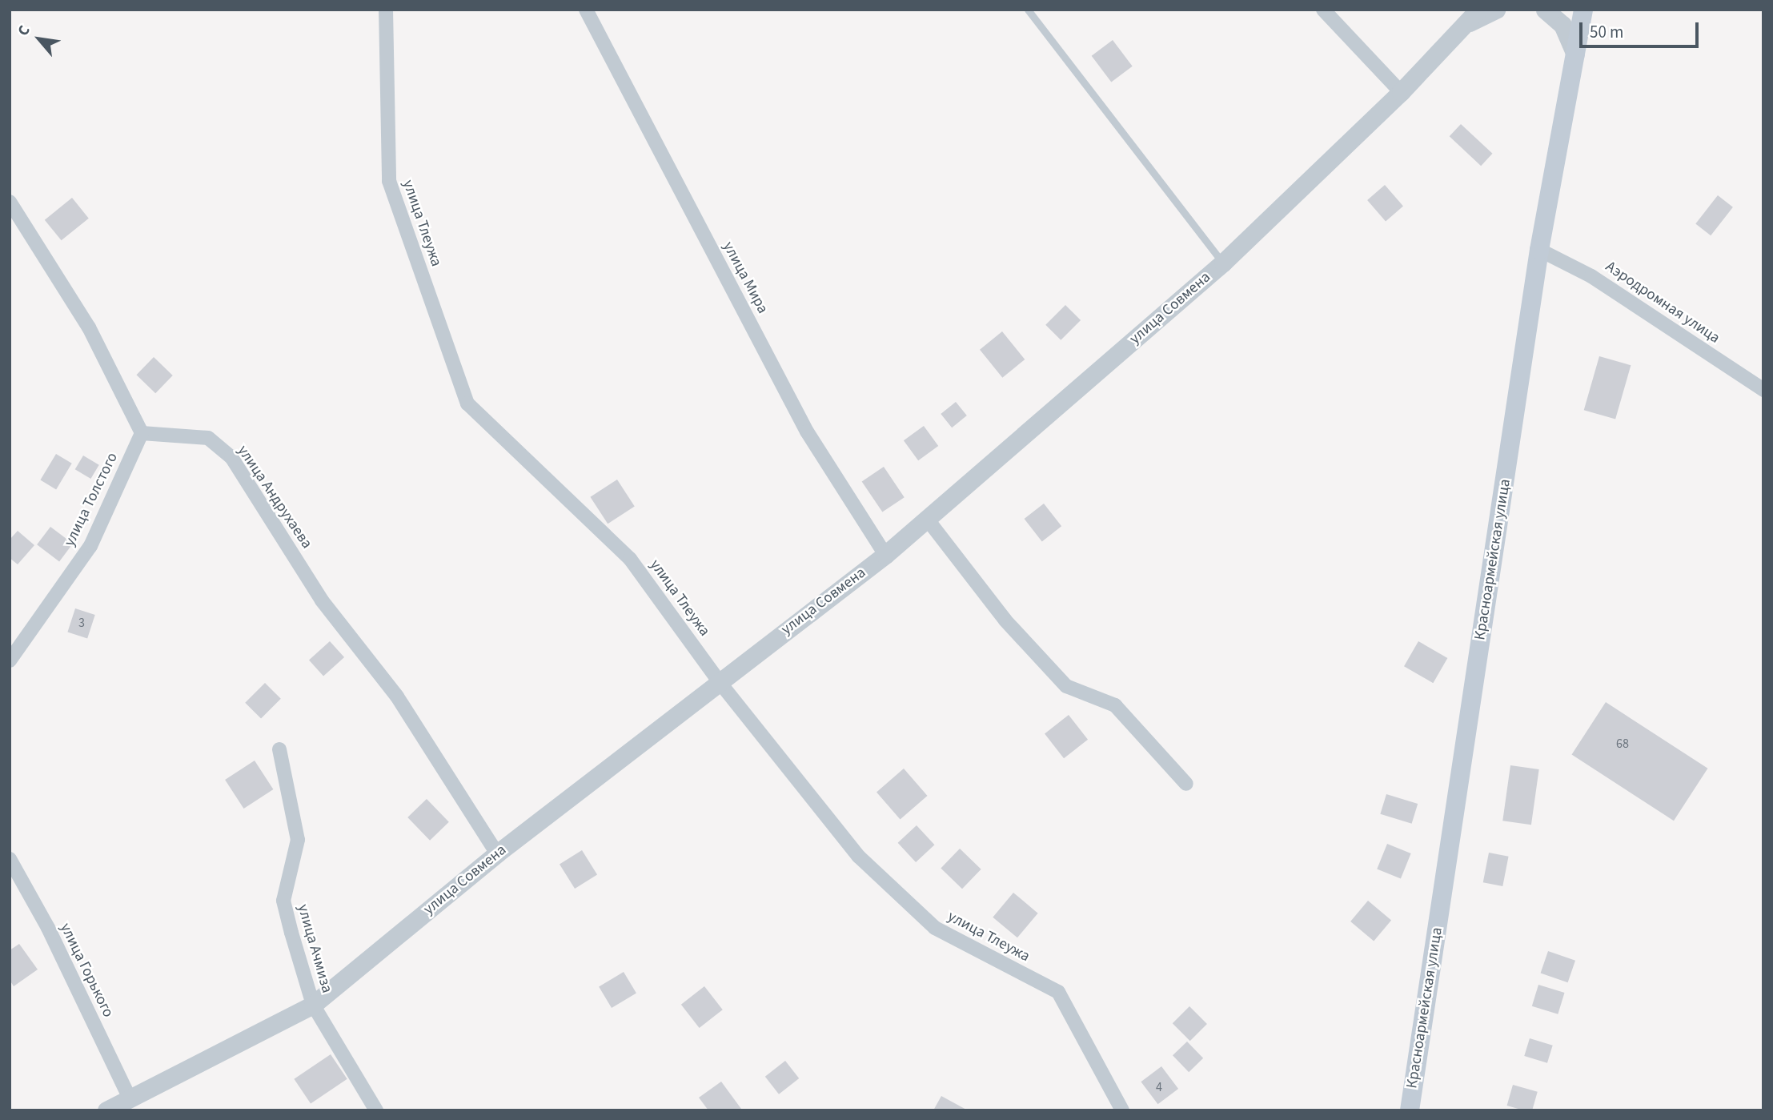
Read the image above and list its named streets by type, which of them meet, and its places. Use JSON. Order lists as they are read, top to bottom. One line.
{"streets":{"main road":["Красноармейская улица"],"street":["улица Тлеужа","улица Мира","Аэродромная улица","улица Совмена","улица Андрухаева","улица Толстого","улица Ачмиза","улица Горького"]},"crossings":[["улица Тлеужа","улица Совмена"],["улица Мира","улица Совмена"],["Аэродромная улица","Красноармейская улица"],["улица Совмена","улица Андрухаева"],["улица Совмена","улица Ачмиза"],["улица Совмена","улица Горького"],["улица Андрухаева","улица Толстого"]],"house_numbers":["3","68","4"],"scale_bar":"50 m","north":"top left"}
